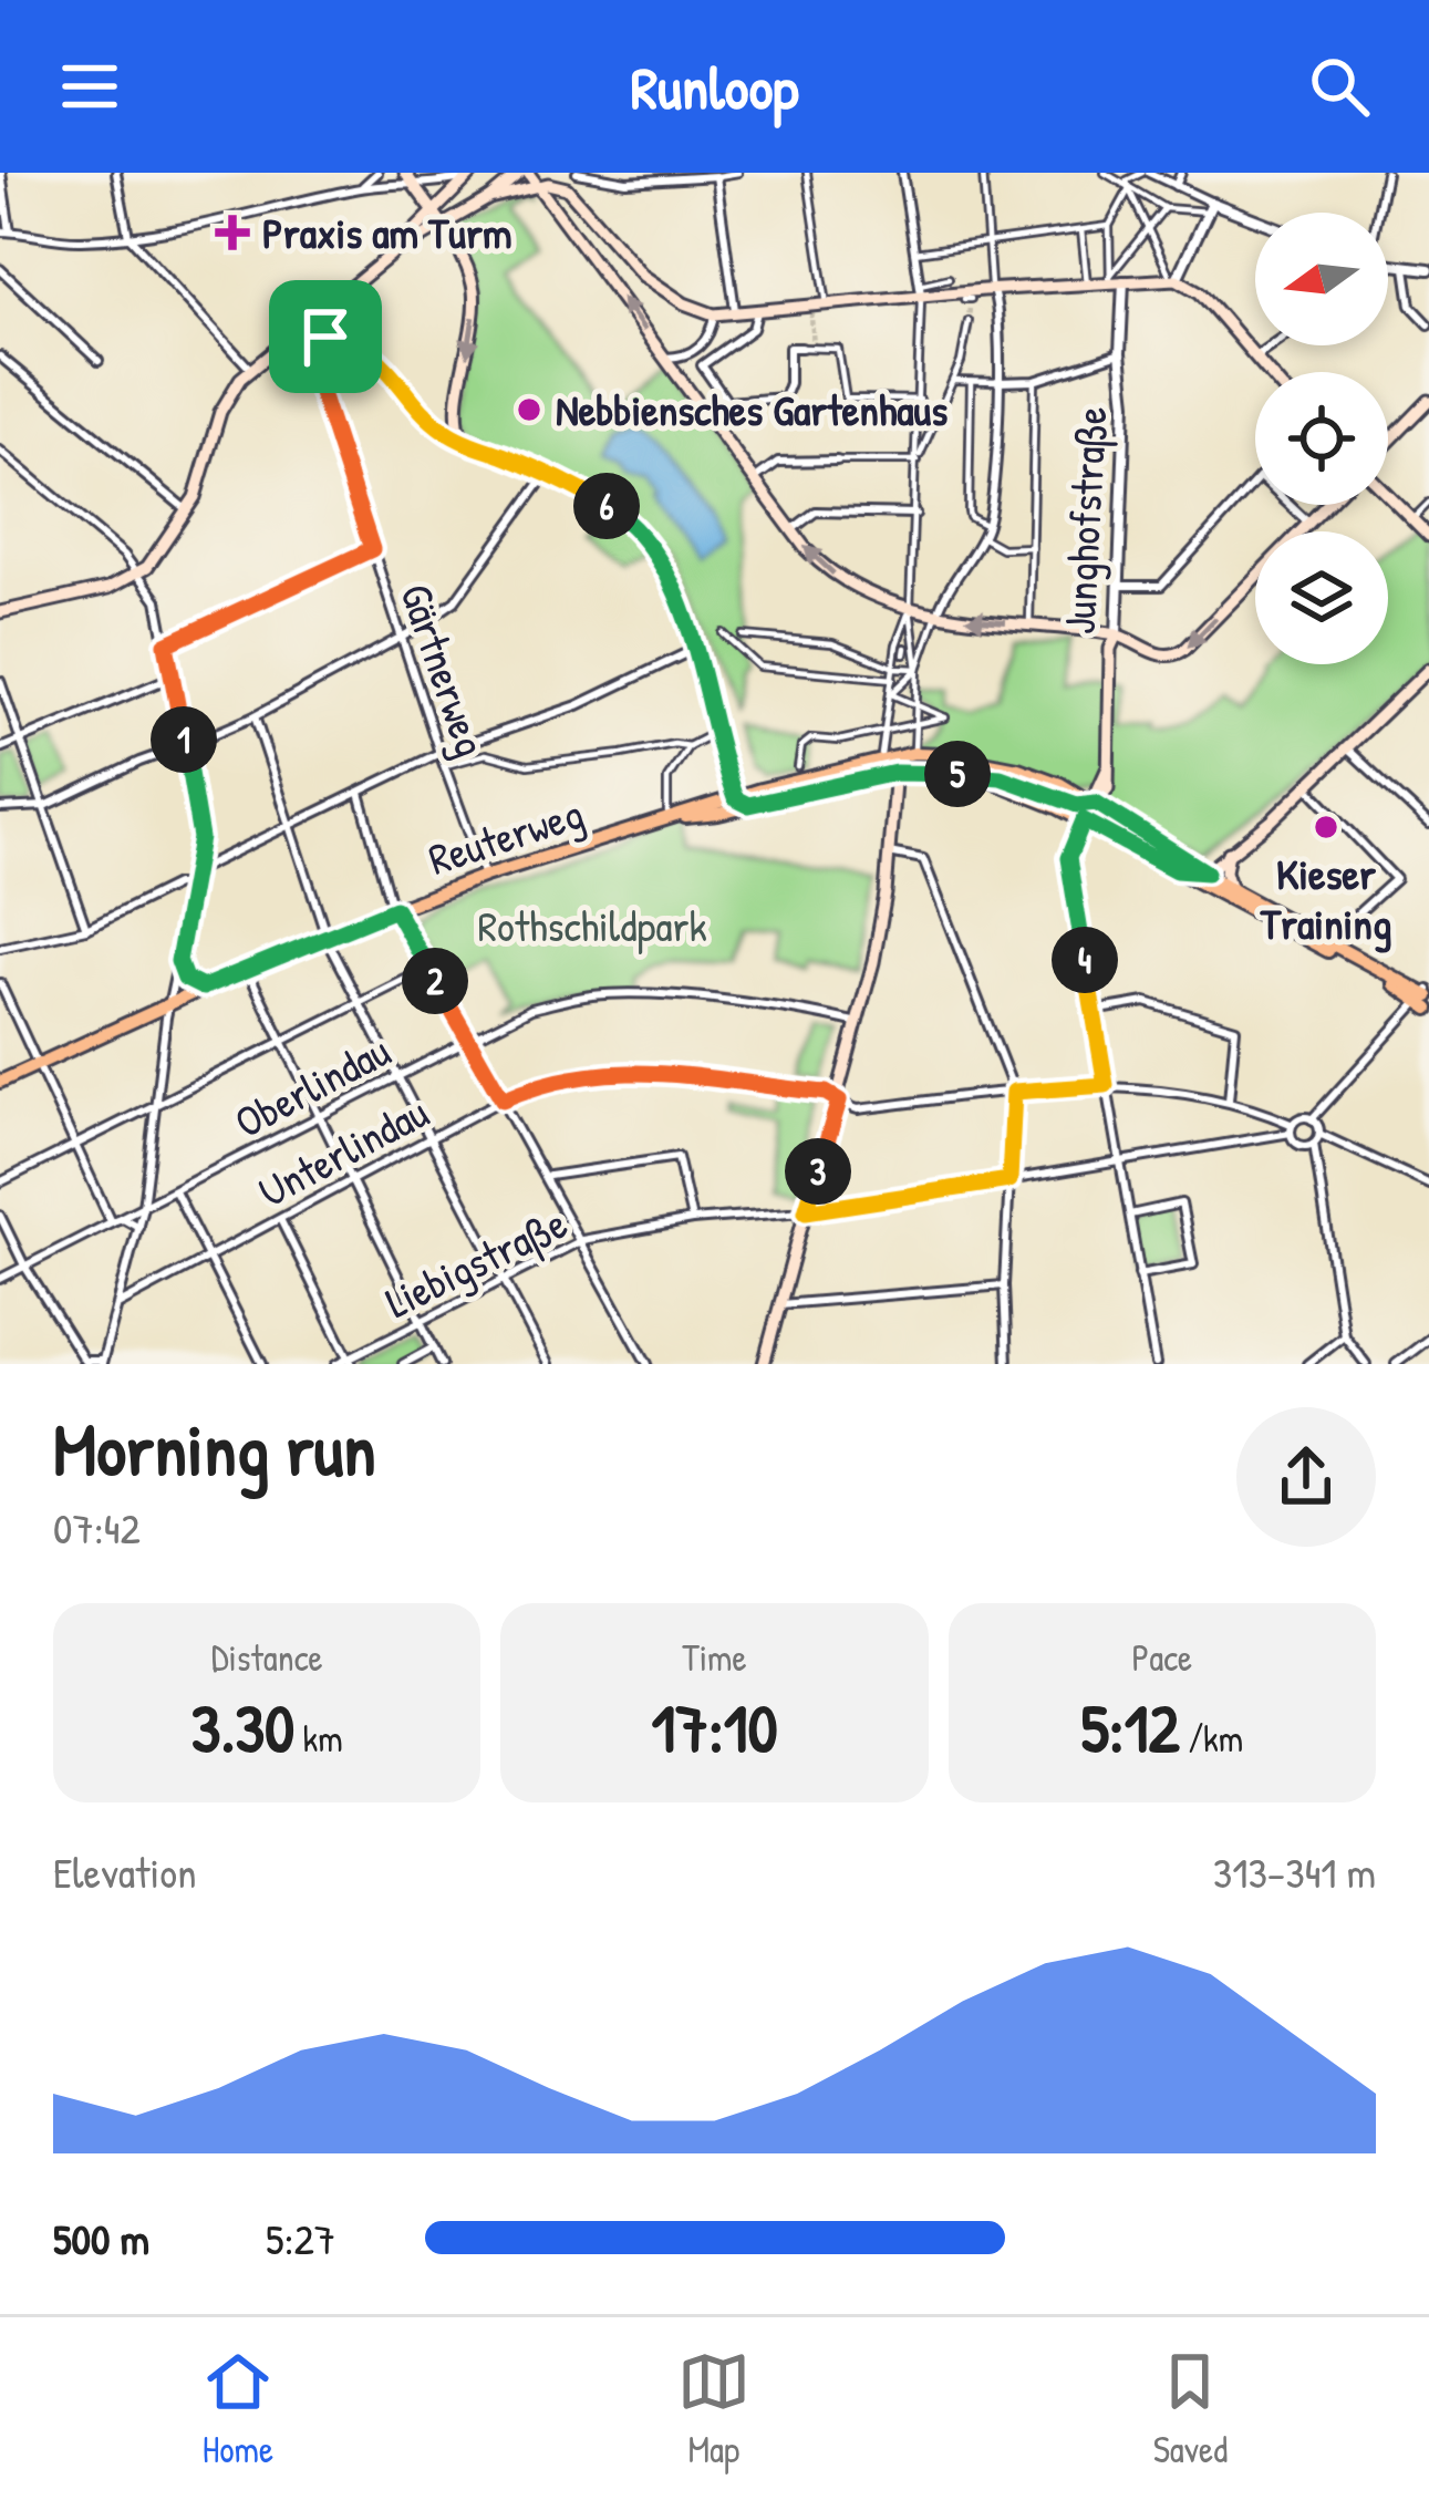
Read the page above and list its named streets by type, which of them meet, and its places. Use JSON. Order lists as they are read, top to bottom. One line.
{"streets":{"main road":["Junghofstraße","Reuterweg"],"street":["Gärtnerweg","Oberlindau","Unterlindau","Liebigstraße"]},"crossings":[["Gärtnerweg","Reuterweg"],["Unterlindau","Liebigstraße"]],"parks":["Rothschildpark"],"places":{"health":["Praxis am Turm"],"other":["Nebbiensches Gartenhaus","Kieser Training"]},"north":"left","page":{"header":"Runloop","pins":["6","1","5","4","2","3"],"heading":["Morning run","07:42"],"stats":[["Distance","3.30 km"],["Time","17:10"],["Pace","5:12 /km"]],"chart":["Elevation","313–341 m"],"list":[{"name":"500 m","note":"5:27"}],"tabs":["Home","Map","Saved"]}}
